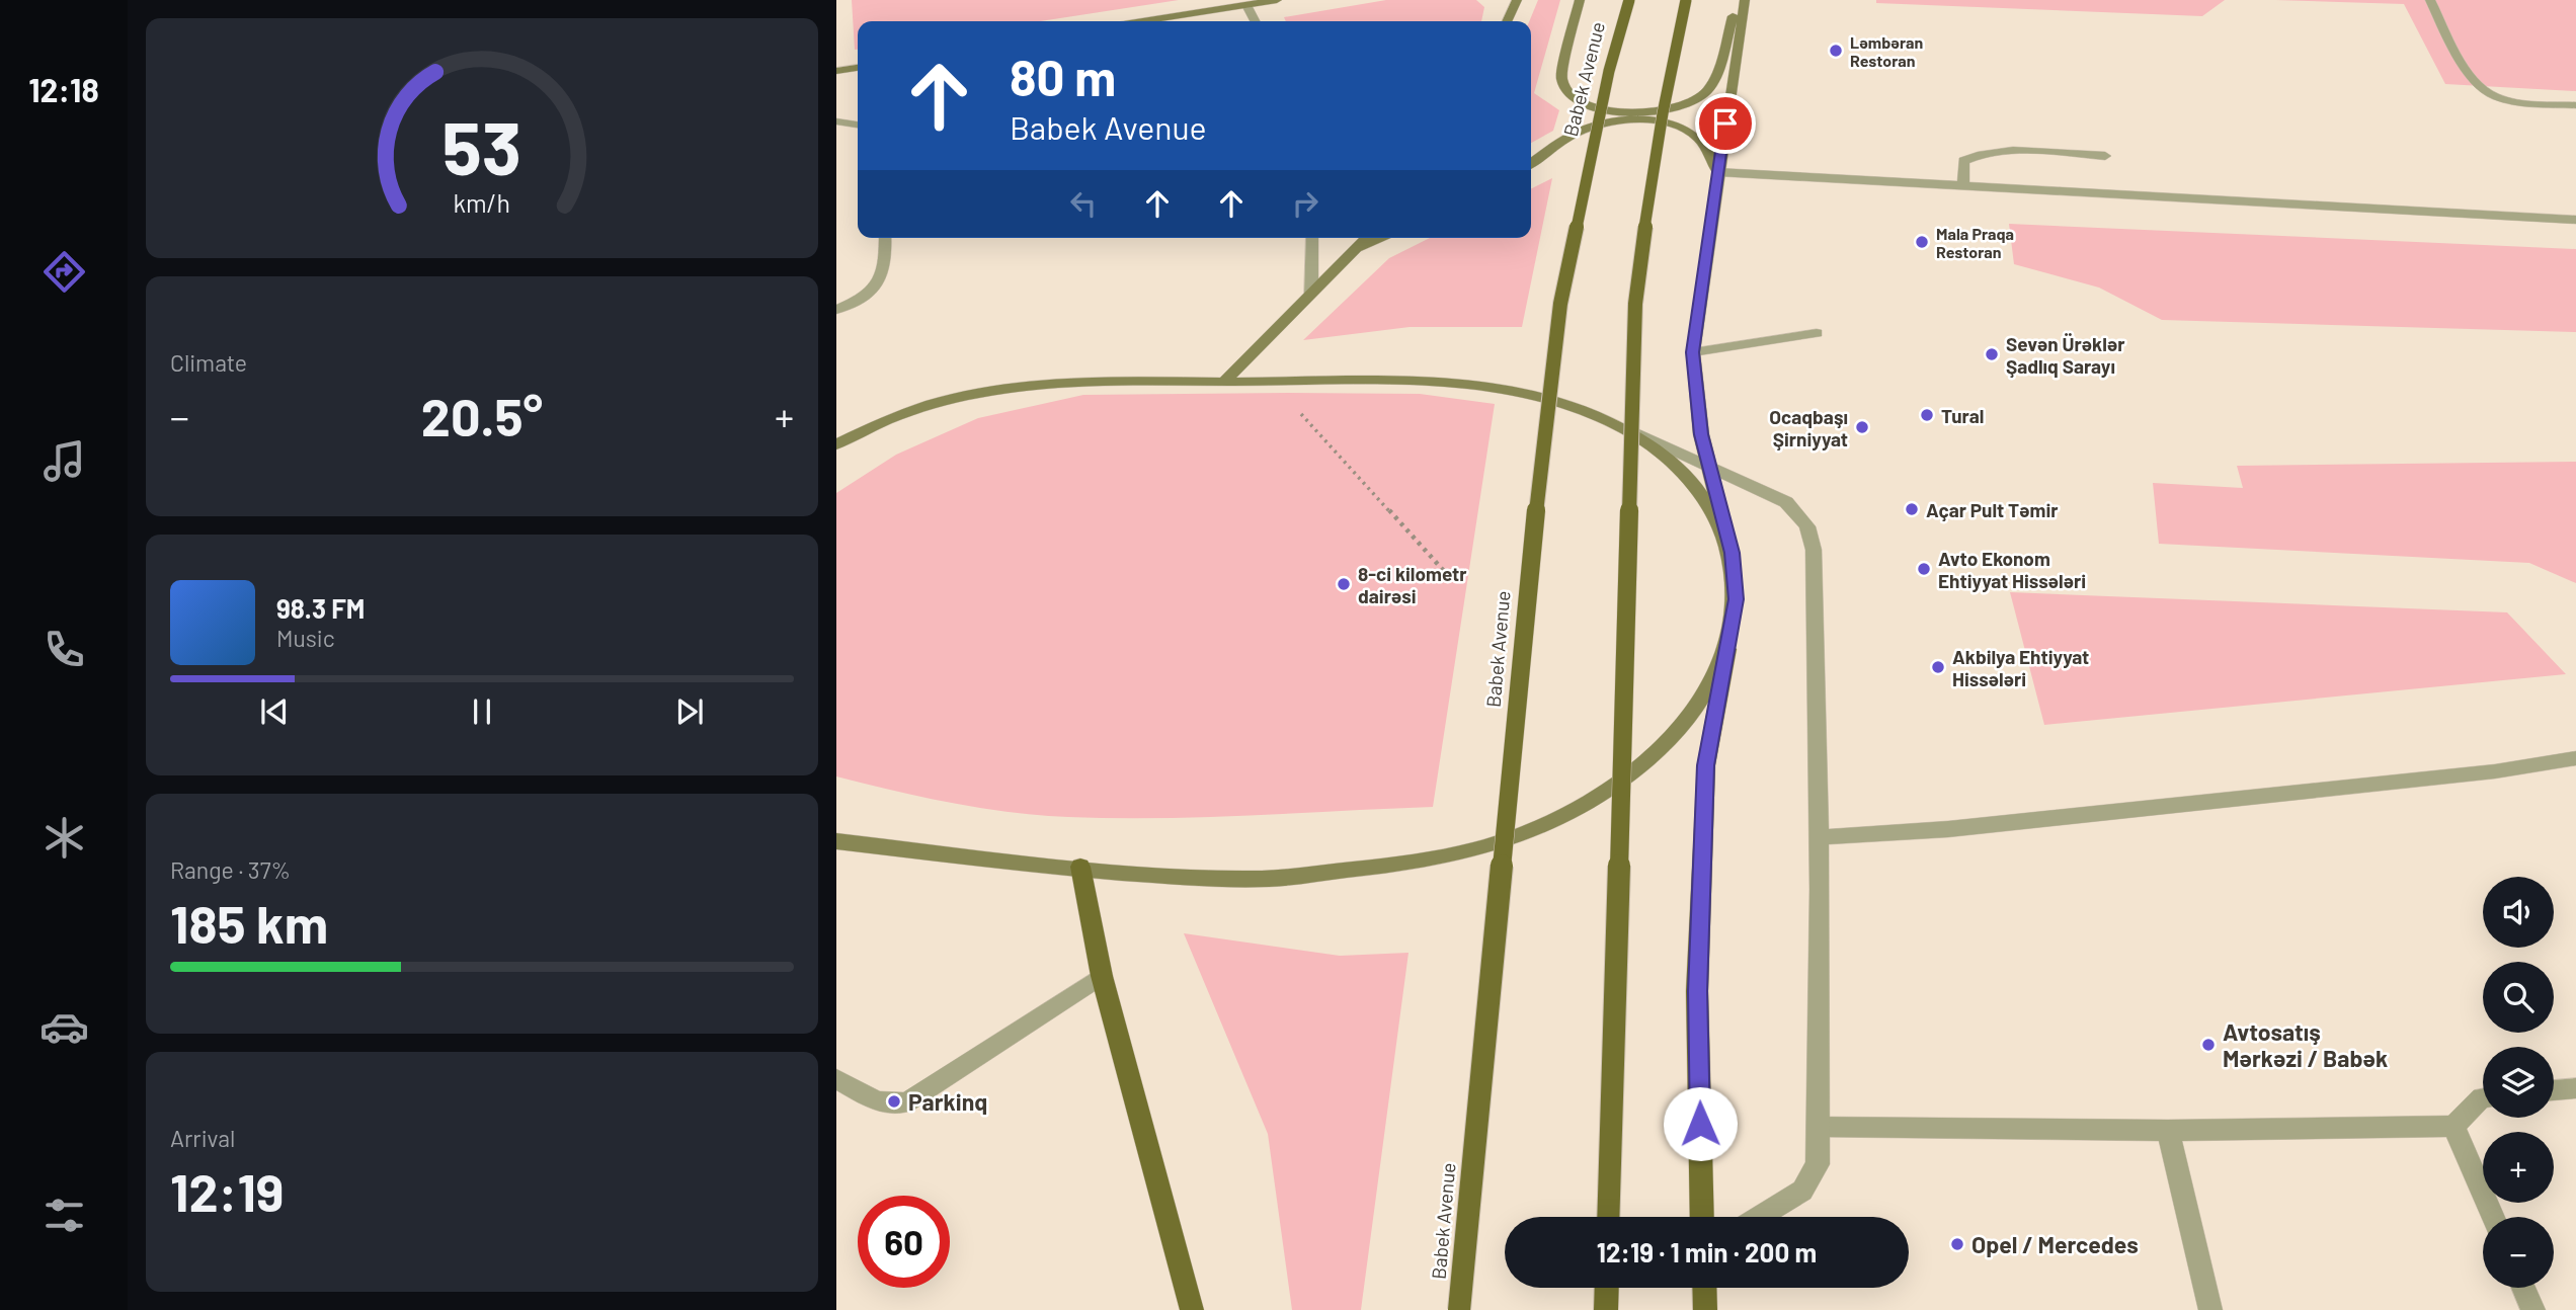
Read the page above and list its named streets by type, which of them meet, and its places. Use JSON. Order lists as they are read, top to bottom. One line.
{"streets":{"main road":["Babek Avenue"]},"places":["Ləmbəran Restoran","Mala Praqa Restoran","Sevən Ürəklər Şadlıq Sarayı","Tural","Ocaqbaşı Şirniyyat","Açar Pult Təmir","Avto Ekonom Ehtiyyat Hissələri","8-ci kilometr dairəsi","Akbilya Ehtiyyat Hissələri","Avtosatış Mərkəzi / Babək","Parkinq","Opel / Mercedes"],"page":{"tabs":"12:18","turn":["80 m","Babek Avenue"],"tile":["Climate",["Range · 37%","185 km"],["Arrival","12:19"]],"heat":["−","20.5°","+"],"song":["98.3 FM","Music"],"map_buttons":["+","−"],"limit":"60","trip":"12:19 · 1 min · 200 m","gauge":["53","km/h"]}}
